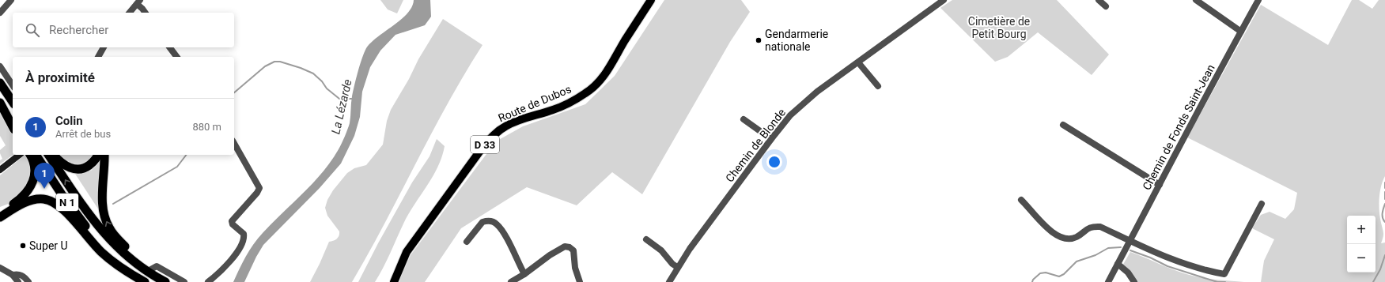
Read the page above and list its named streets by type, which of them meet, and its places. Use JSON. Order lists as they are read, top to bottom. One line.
{"streets":{"highway":["N 1"],"main road":["Route de Dubos","D 33"],"street":["Chemin de Fonds Saint-Jean","Chemin de Blonde"]},"water":["La Lézarde"],"parks":["Cimetière de Petit Bourg"],"places":["Gendarmerie nationale","Super U"],"page":{"search":"Rechercher","heading":"À proximité","list":[{"mark":"1","name":"Colin","note":"Arrêt de bus","value":"880 m"}],"pins":"1","map_buttons":["+","−"]}}
